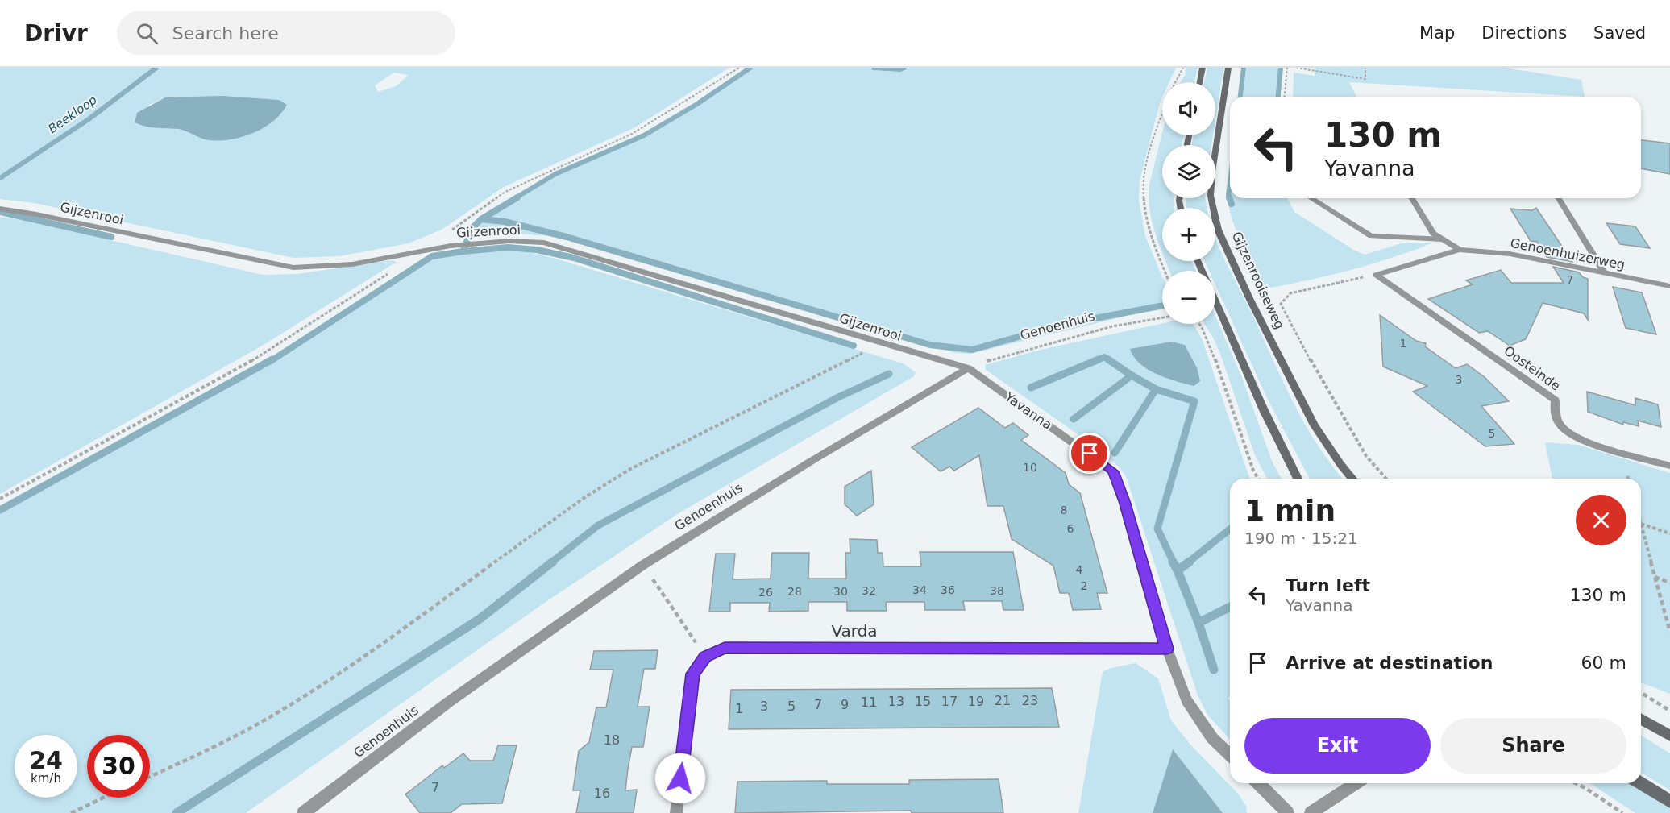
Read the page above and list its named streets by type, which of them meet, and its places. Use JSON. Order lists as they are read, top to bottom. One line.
{"streets":{"main road":["Gijzenrooiseweg"],"street":["Gijzenrooi","Genoenhuizerweg","Genoenhuis","Oosteinde","Yavanna","Varda"]},"crossings":[["Gijzenrooi","Genoenhuis"],["Gijzenrooi","Yavanna"],["Genoenhuizerweg","Gijzenrooiseweg"],["Genoenhuizerweg","Oosteinde"],["Gijzenrooiseweg","Oosteinde"],["Genoenhuis","Yavanna"],["Yavanna","Varda"]],"water":["Beekloop"],"house_numbers":["7","1","3","5","10","8","6","4","2","34","36","32","38","28","30","26","21","23","13","15","17","19","11","7","9","3","5","1","18","7","16"],"page":{"header":"Drivr","search":"Search here","nav":["Map","Directions","Saved"],"map_buttons":["+","−"],"turn":["130 m","Yavanna"],"heading":["1 min","190 m · 15:21"],"list":[{"name":"Turn left","note":"Yavanna","value":"130 m"},{"name":"Arrive at destination","value":"60 m"}],"buttons":["Exit","Share"],"speed":"24 km/h","limit":"30"}}
